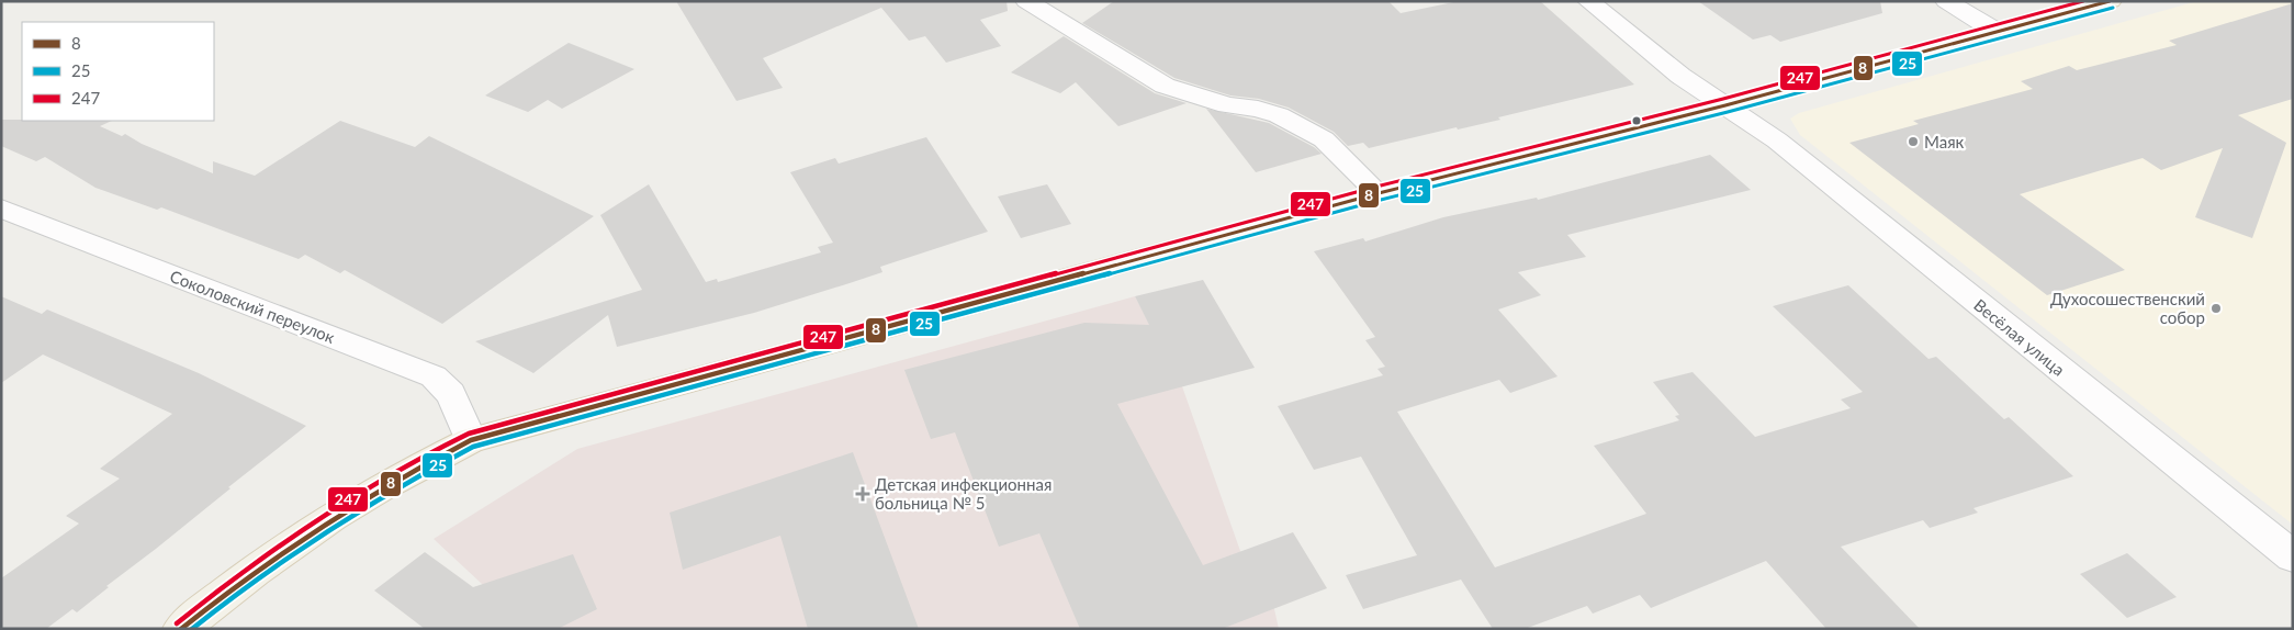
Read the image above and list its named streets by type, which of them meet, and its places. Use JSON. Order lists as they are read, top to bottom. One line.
{"streets":{"street":["Соколовский переулок","Весёлая улица"]},"places":{"other":["Маяк","Духосошественский собор"],"health":["Детская инфекционная больница № 5"]},"lines":["transit line 8","transit line 247","transit line 25"],"legend":["8","25","247"]}
